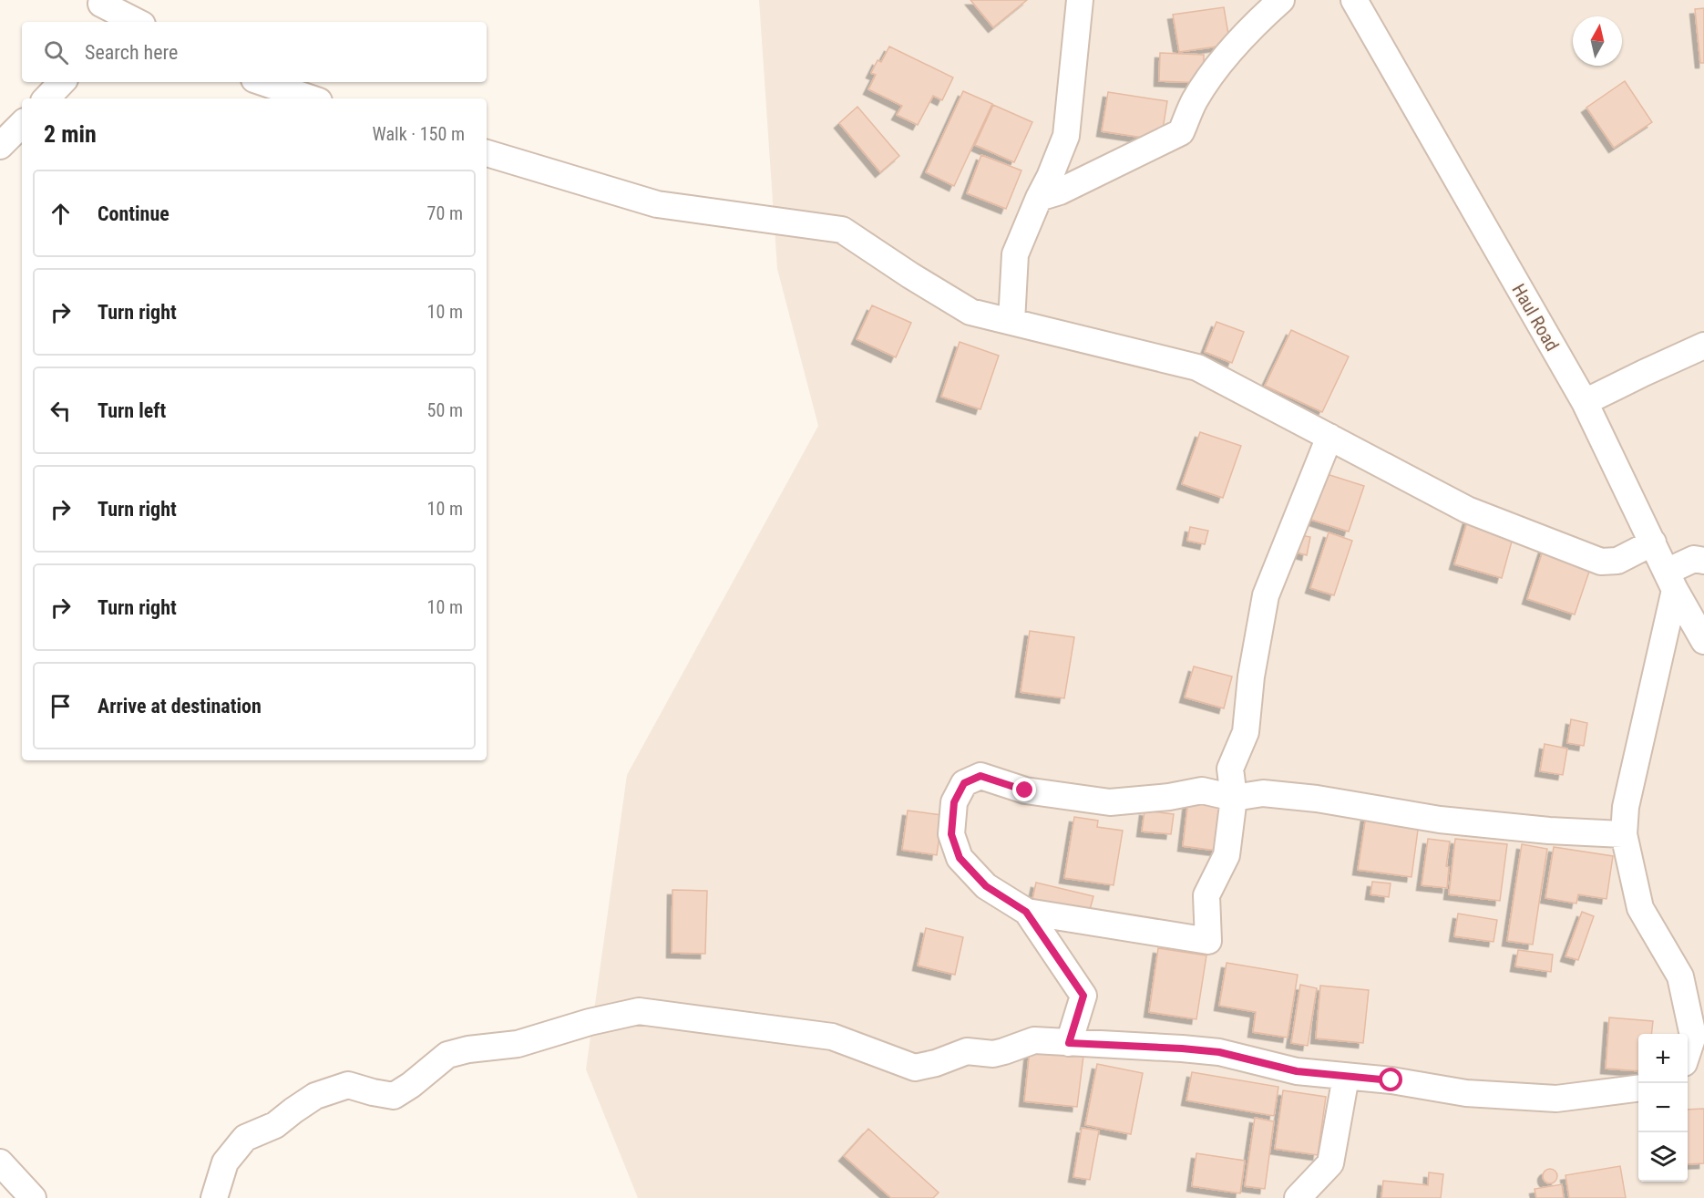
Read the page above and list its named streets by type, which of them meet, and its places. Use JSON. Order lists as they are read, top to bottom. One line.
{"streets":{"street":["Haul Road"]},"north":"top","page":{"search":"Search here","heading":["2 min","Walk · 150 m"],"list":[["Continue","70 m"],["Turn right","10 m"],["Turn left","50 m"],["Turn right","10 m"],["Turn right","10 m"],"Arrive at destination"],"map_buttons":["+","−"]}}
